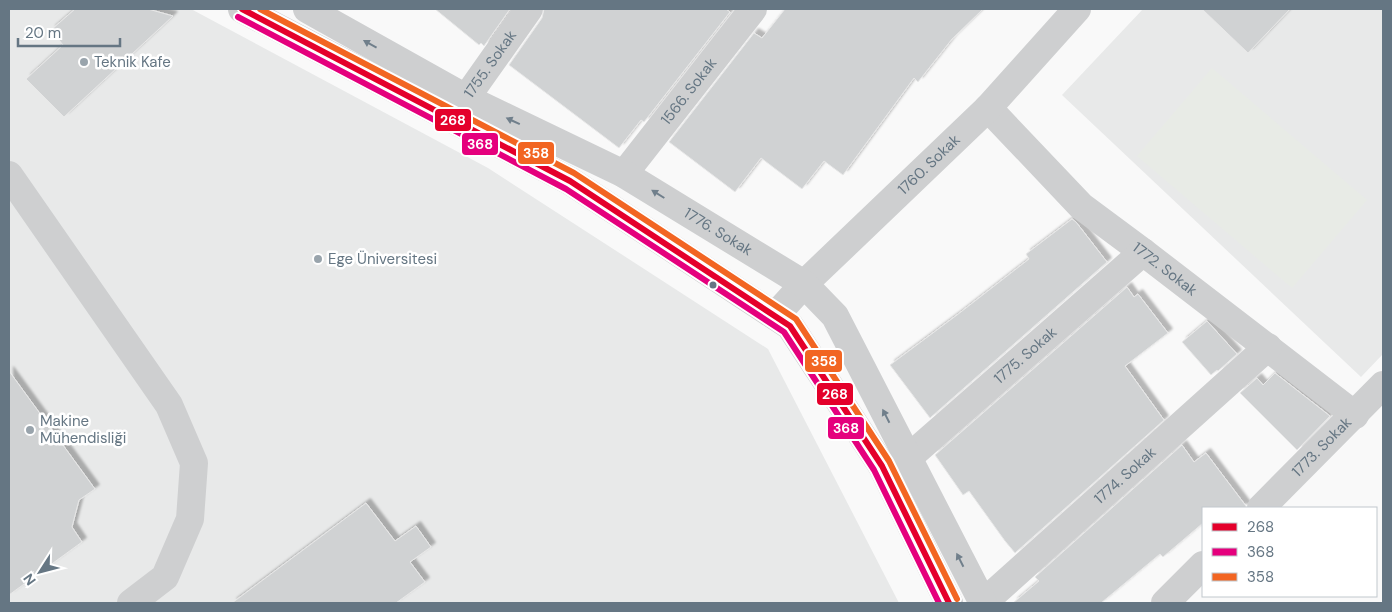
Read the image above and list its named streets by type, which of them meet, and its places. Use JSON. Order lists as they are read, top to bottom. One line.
{"streets":{"street":["1755. Sokak","1566. Sokak","1760. Sokak","1776. Sokak","1772. Sokak","1775. Sokak","1773. Sokak","1774. Sokak"]},"crossings":[["1755. Sokak","1776. Sokak"],["1566. Sokak","1776. Sokak"],["1760. Sokak","1776. Sokak"],["1760. Sokak","1772. Sokak"],["1776. Sokak","1775. Sokak"],["1776. Sokak","1774. Sokak"],["1772. Sokak","1775. Sokak"],["1772. Sokak","1773. Sokak"],["1772. Sokak","1774. Sokak"]],"places":["Teknik Kafe","Ege Üniversitesi","Makine Mühendisliği"],"lines":["transit line 268","transit line 358","transit line 368"],"legend":["268","368","358"],"scale_bar":"20 m","north":"bottom left"}
